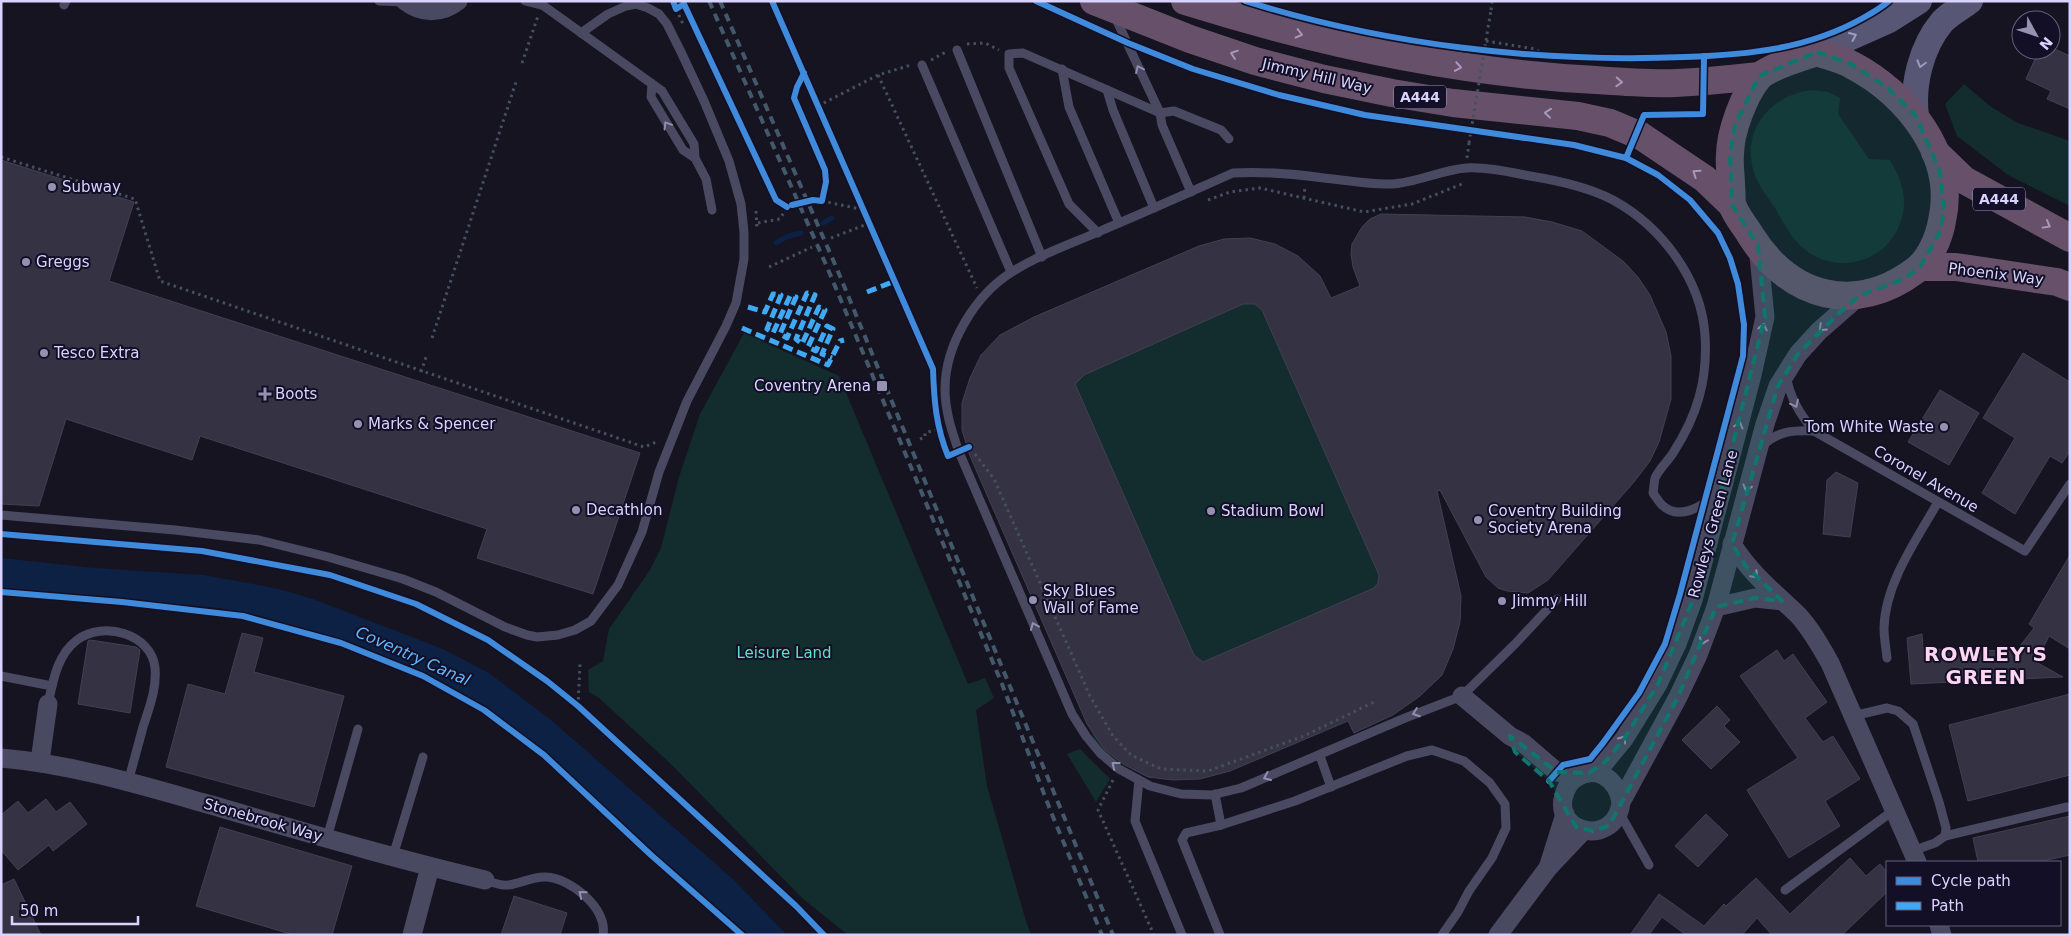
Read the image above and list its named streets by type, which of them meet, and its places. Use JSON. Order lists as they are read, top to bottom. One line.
{"streets":{"highway":["Jimmy Hill Way","A444","Phoenix Way"],"street":["Rowleys Green Lane","Stonebrook Way"],"lane":["Coronel Avenue"]},"crossings":[["Jimmy Hill Way","Rowleys Green Lane"],["Coronel Avenue","Rowleys Green Lane"]],"districts":["ROWLEY'S GREEN"],"water":["Coventry Canal"],"parks":["Leisure Land"],"places":{"other":["Subway","Greggs","Tesco Extra","Marks & Spencer","Tom White Waste","Decathlon","Stadium Bowl","Coventry Building Society Arena","Sky Blues Wall of Fame","Jimmy Hill"],"transit":["Coventry Arena"],"health":["Boots"]},"legend":["Cycle path","Path"],"scale_bar":"50 m","north":"bottom right"}
